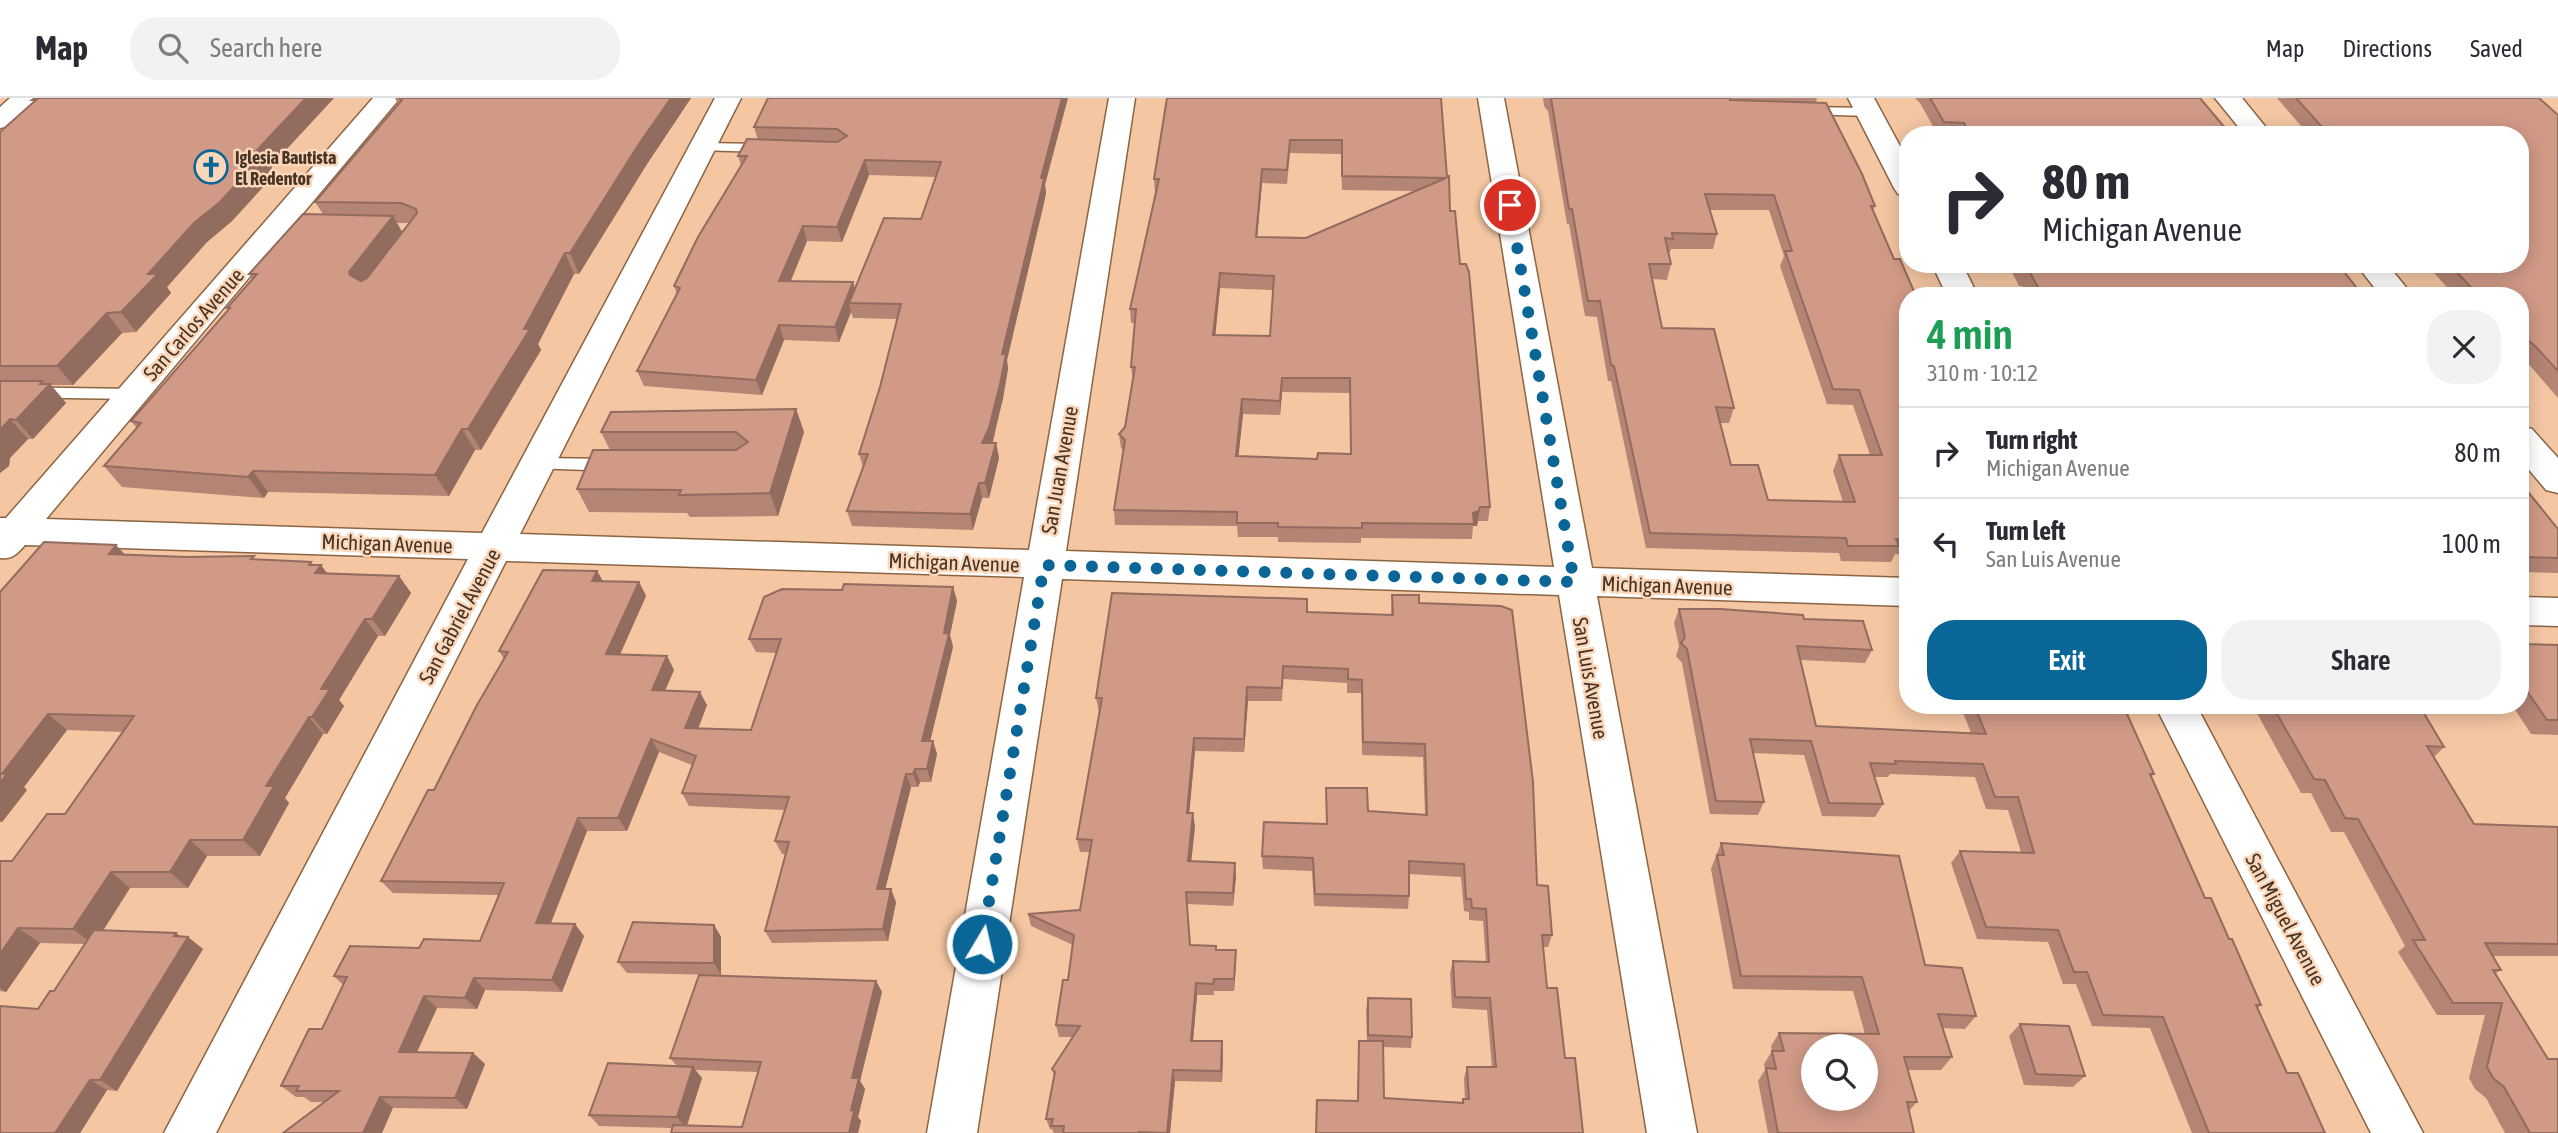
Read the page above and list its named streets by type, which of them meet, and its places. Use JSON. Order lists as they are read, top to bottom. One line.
{"streets":{"street":["San Carlos Avenue","San Juan Avenue","Michigan Avenue","San Gabriel Avenue","San Luis Avenue","San Miguel Avenue"]},"crossings":[["San Carlos Avenue","Michigan Avenue"],["San Juan Avenue","Michigan Avenue"],["Michigan Avenue","San Gabriel Avenue"],["Michigan Avenue","San Luis Avenue"]],"places":{"church":["Iglesia Bautista El Redentor"]},"page":{"header":"Map","search":"Search here","nav":["Map","Directions","Saved"],"turn":["80 m","Michigan Avenue"],"heading":["4 min","310 m · 10:12"],"list":[{"name":"Turn right","note":"Michigan Avenue","value":"80 m"},{"name":"Turn left","note":"San Luis Avenue","value":"100 m"}],"buttons":["Exit","Share"]}}
